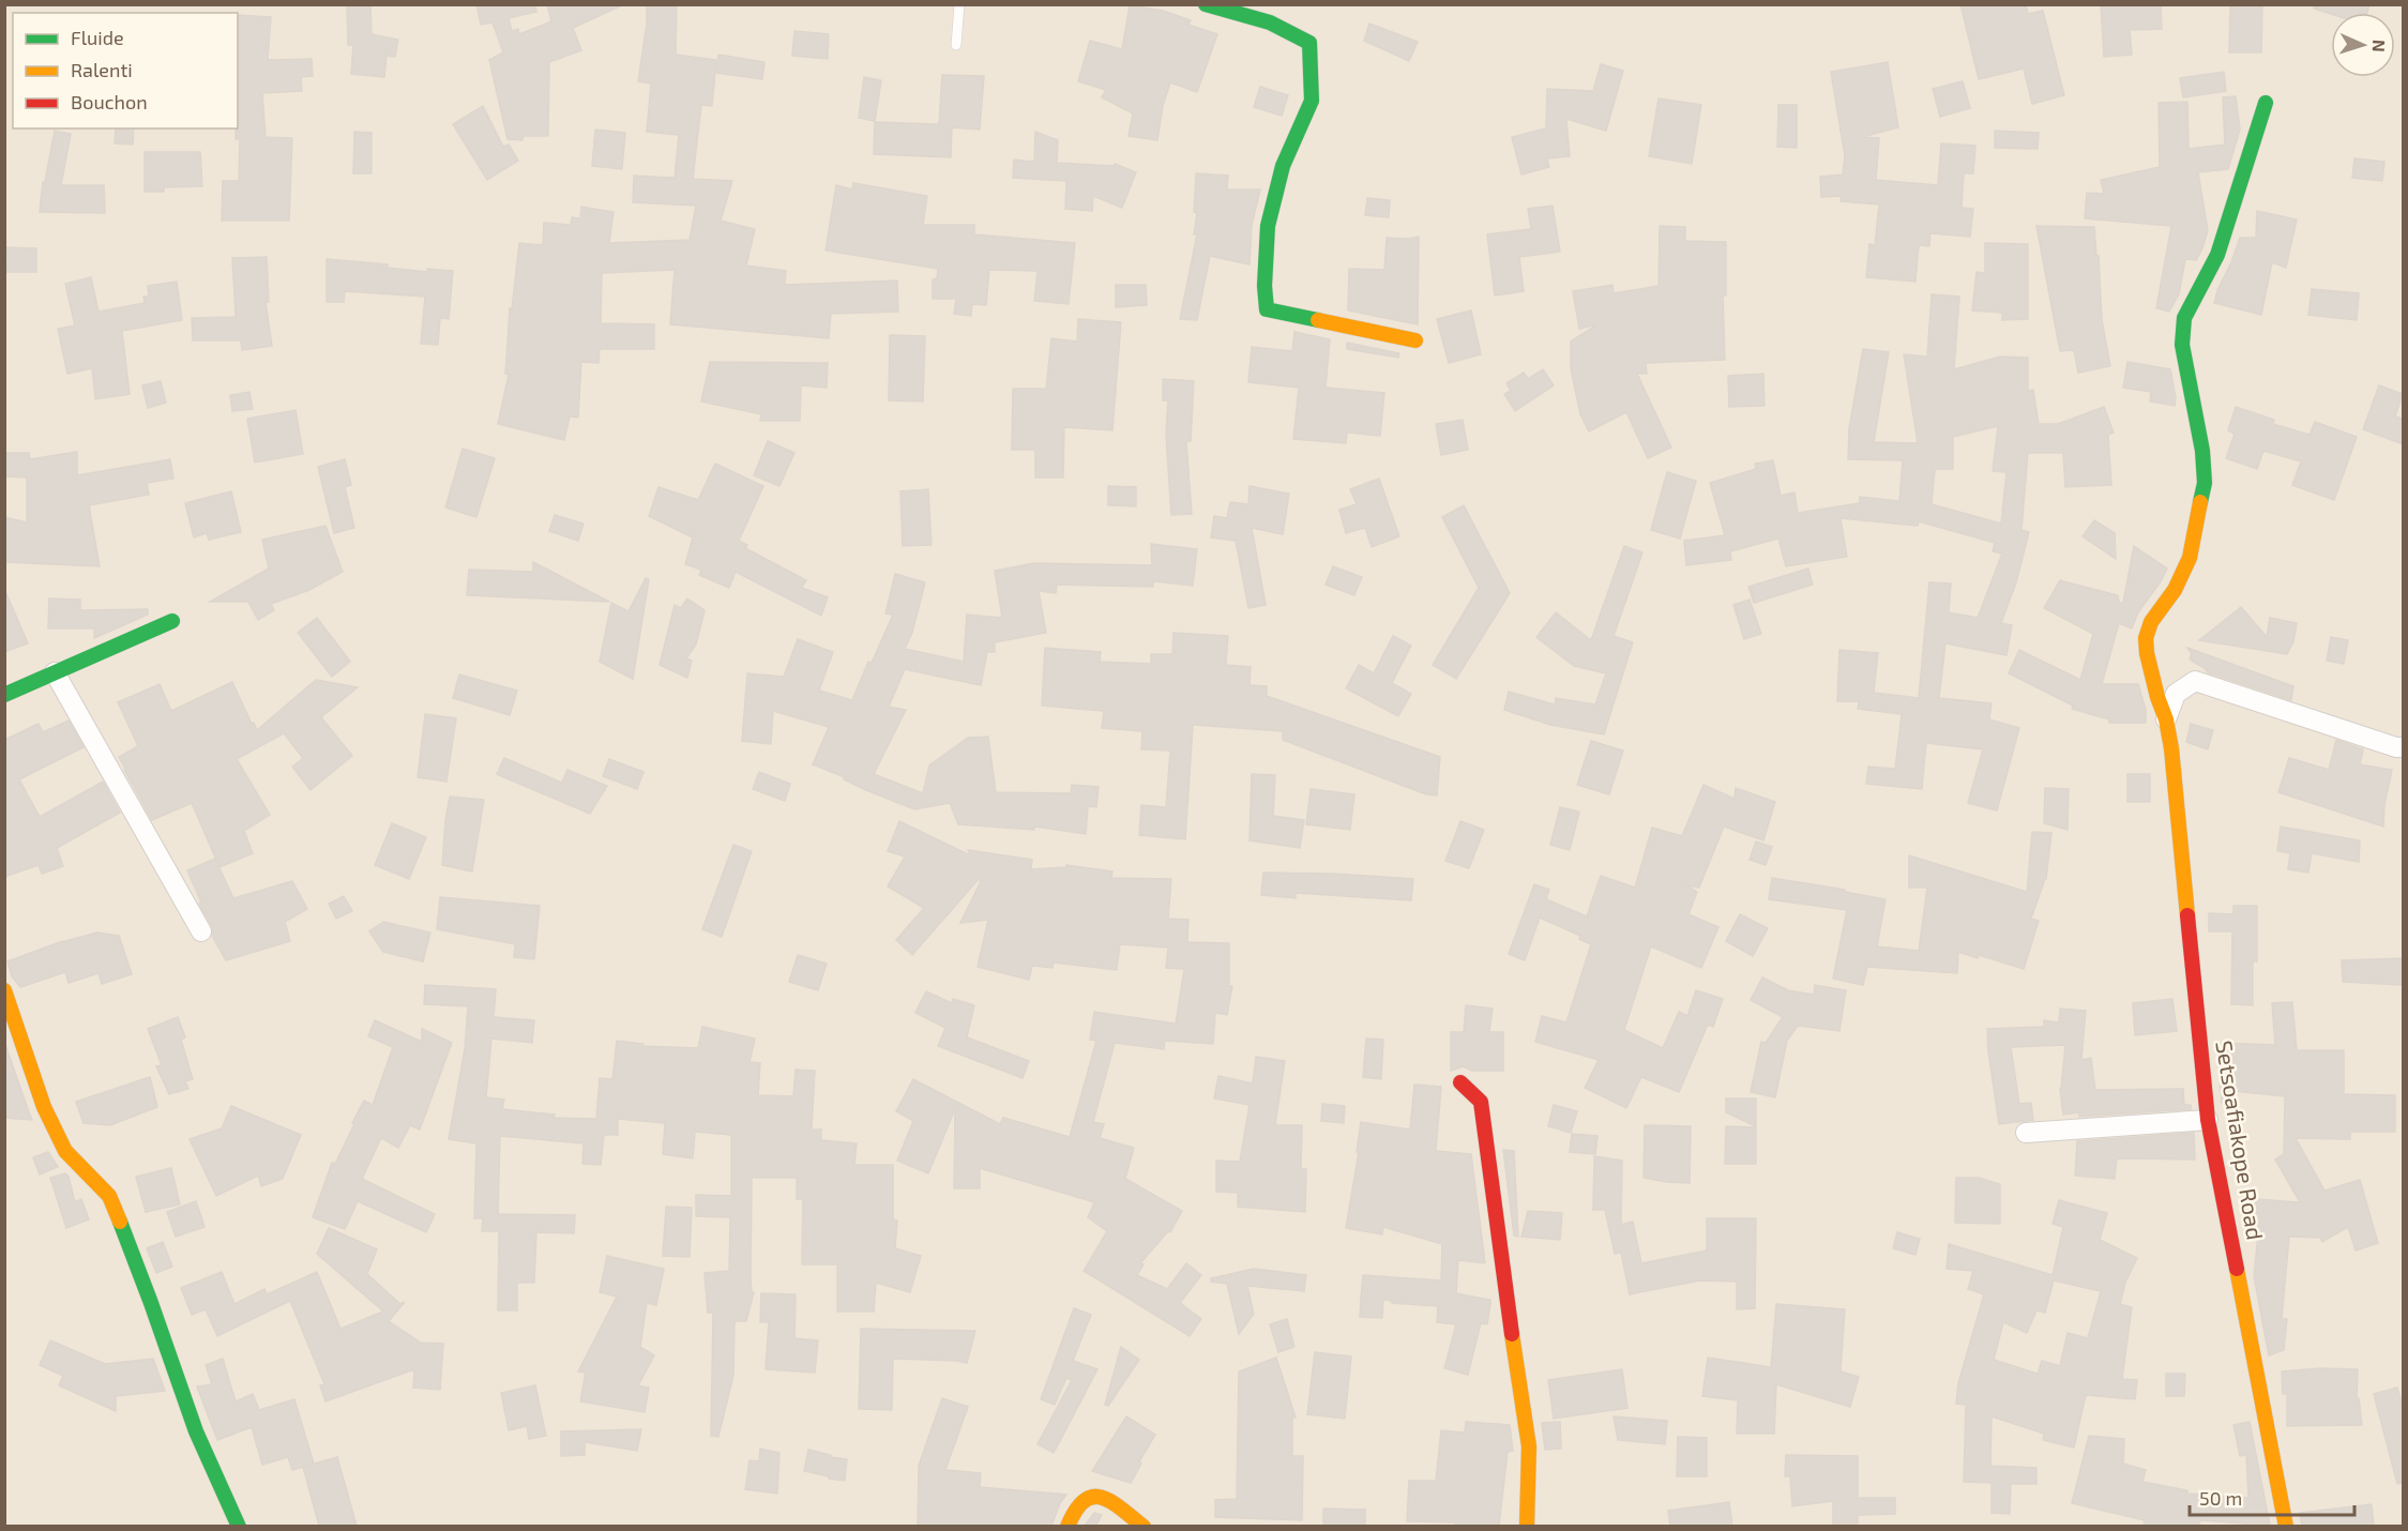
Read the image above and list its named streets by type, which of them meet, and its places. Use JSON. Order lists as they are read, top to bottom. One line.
{"streets":{"street":["Setsoafiakope Road"]},"legend":["Fluide","Ralenti","Bouchon"],"scale_bar":"50 m","north":"right"}
